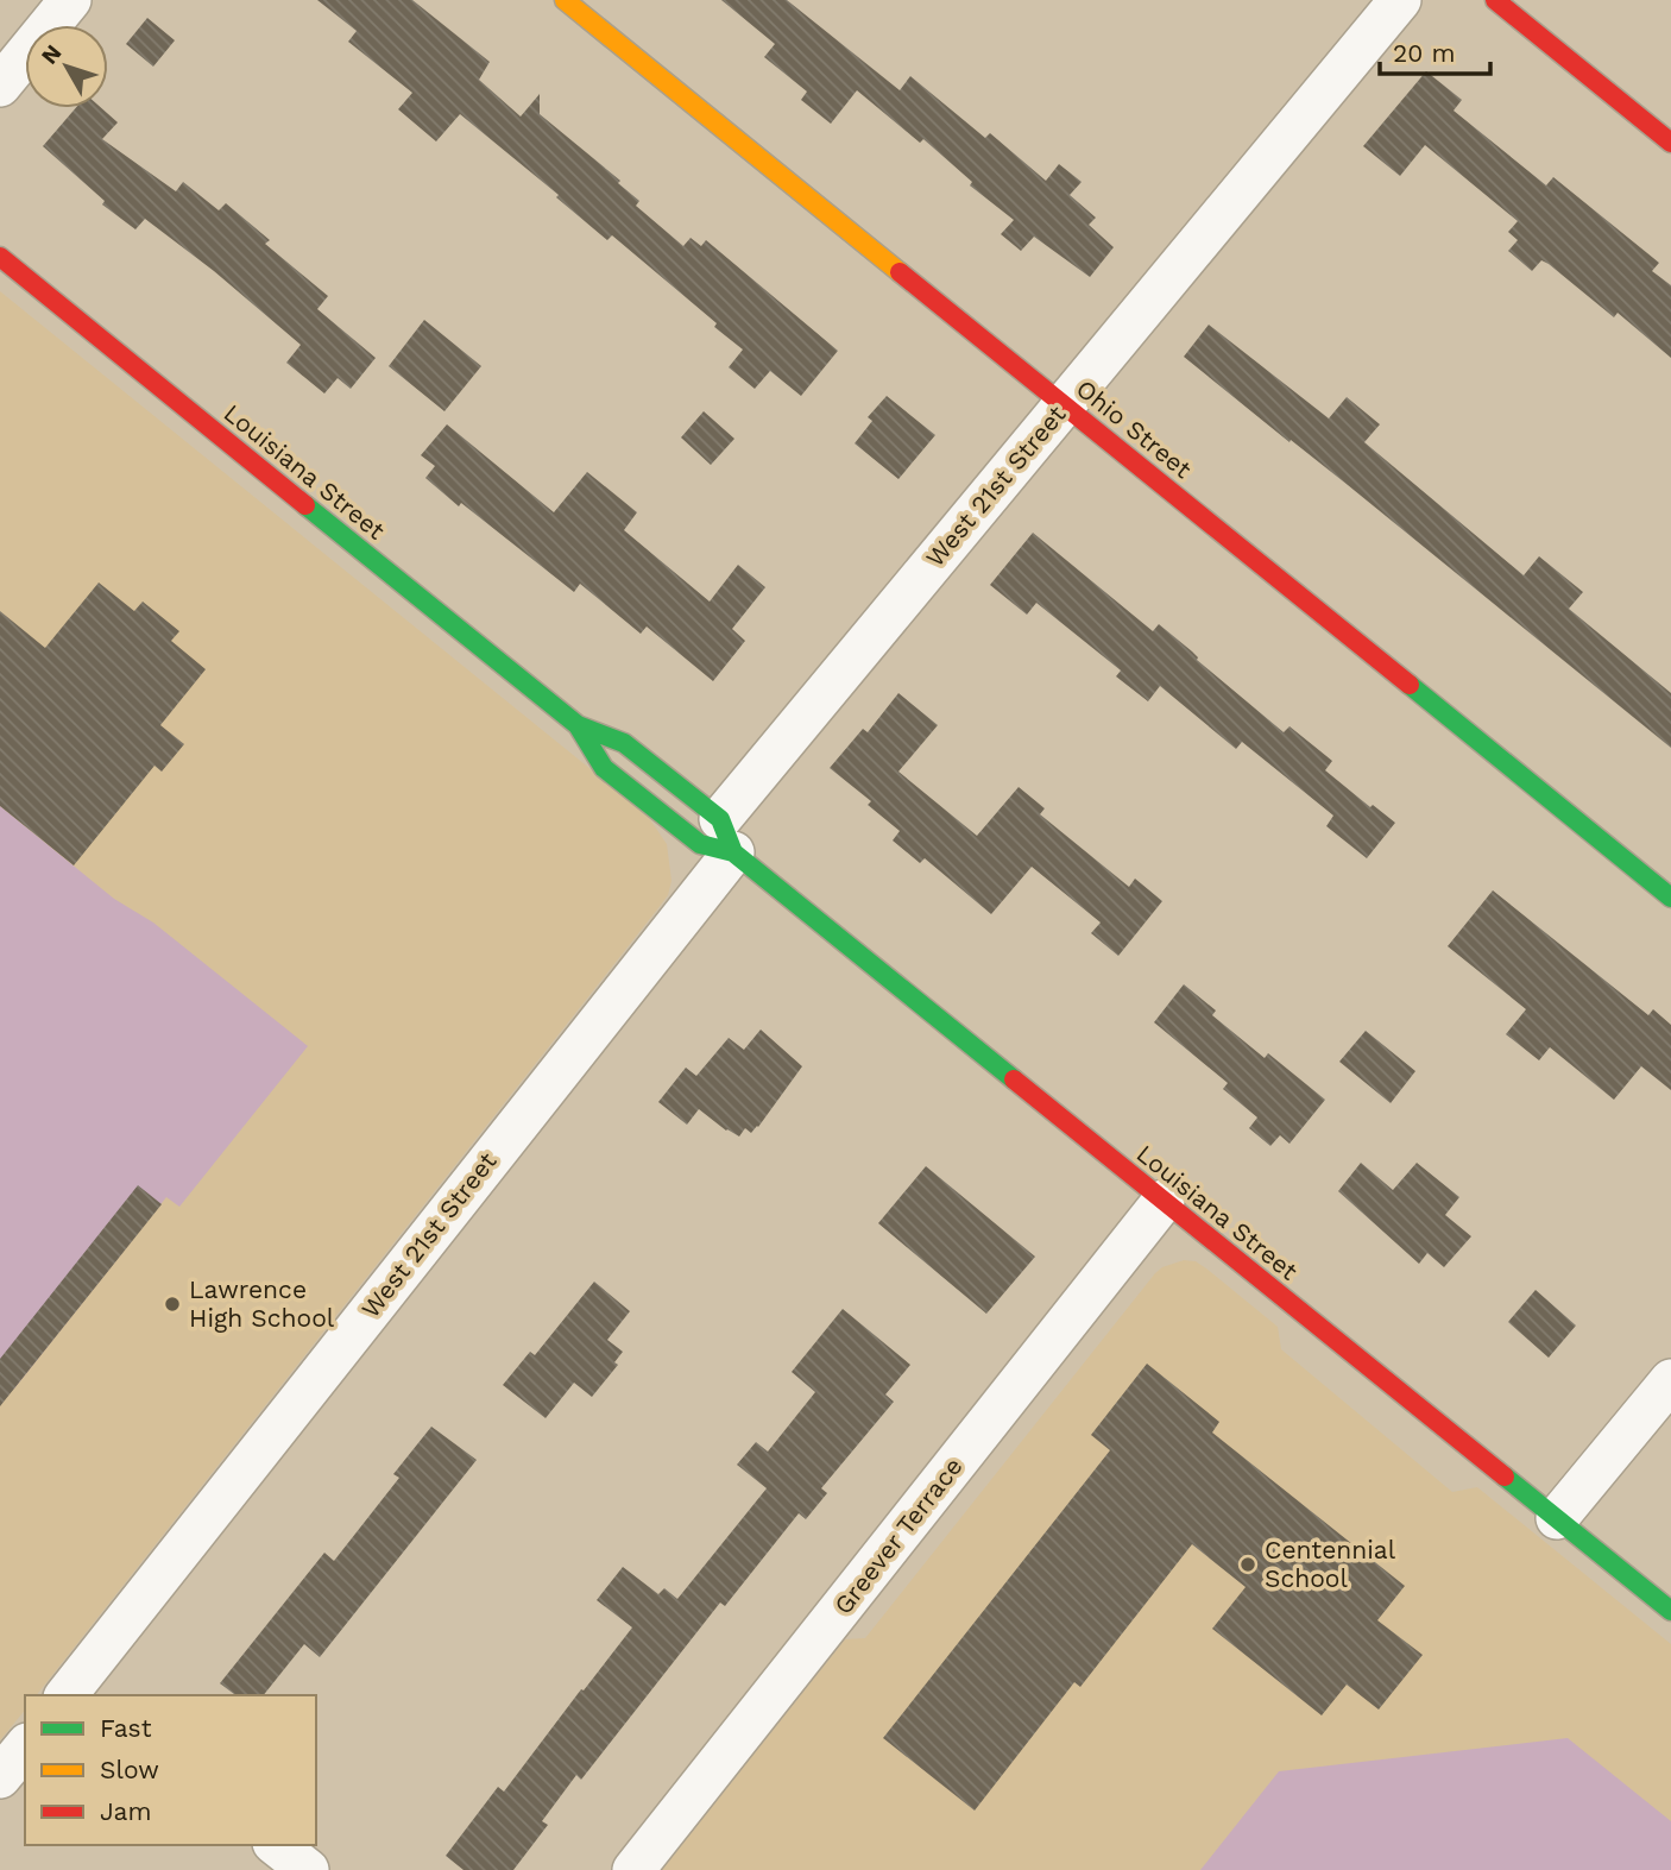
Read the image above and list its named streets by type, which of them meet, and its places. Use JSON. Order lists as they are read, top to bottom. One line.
{"streets":{"main road":["Ohio Street","Louisiana Street"],"street":["West 21st Street","Greever Terrace"]},"crossings":[["Ohio Street","West 21st Street"],["Louisiana Street","West 21st Street"],["Louisiana Street","Greever Terrace"]],"places":["Lawrence High School","Centennial School"],"legend":["Fast","Slow","Jam"],"scale_bar":"20 m","north":"top left"}
